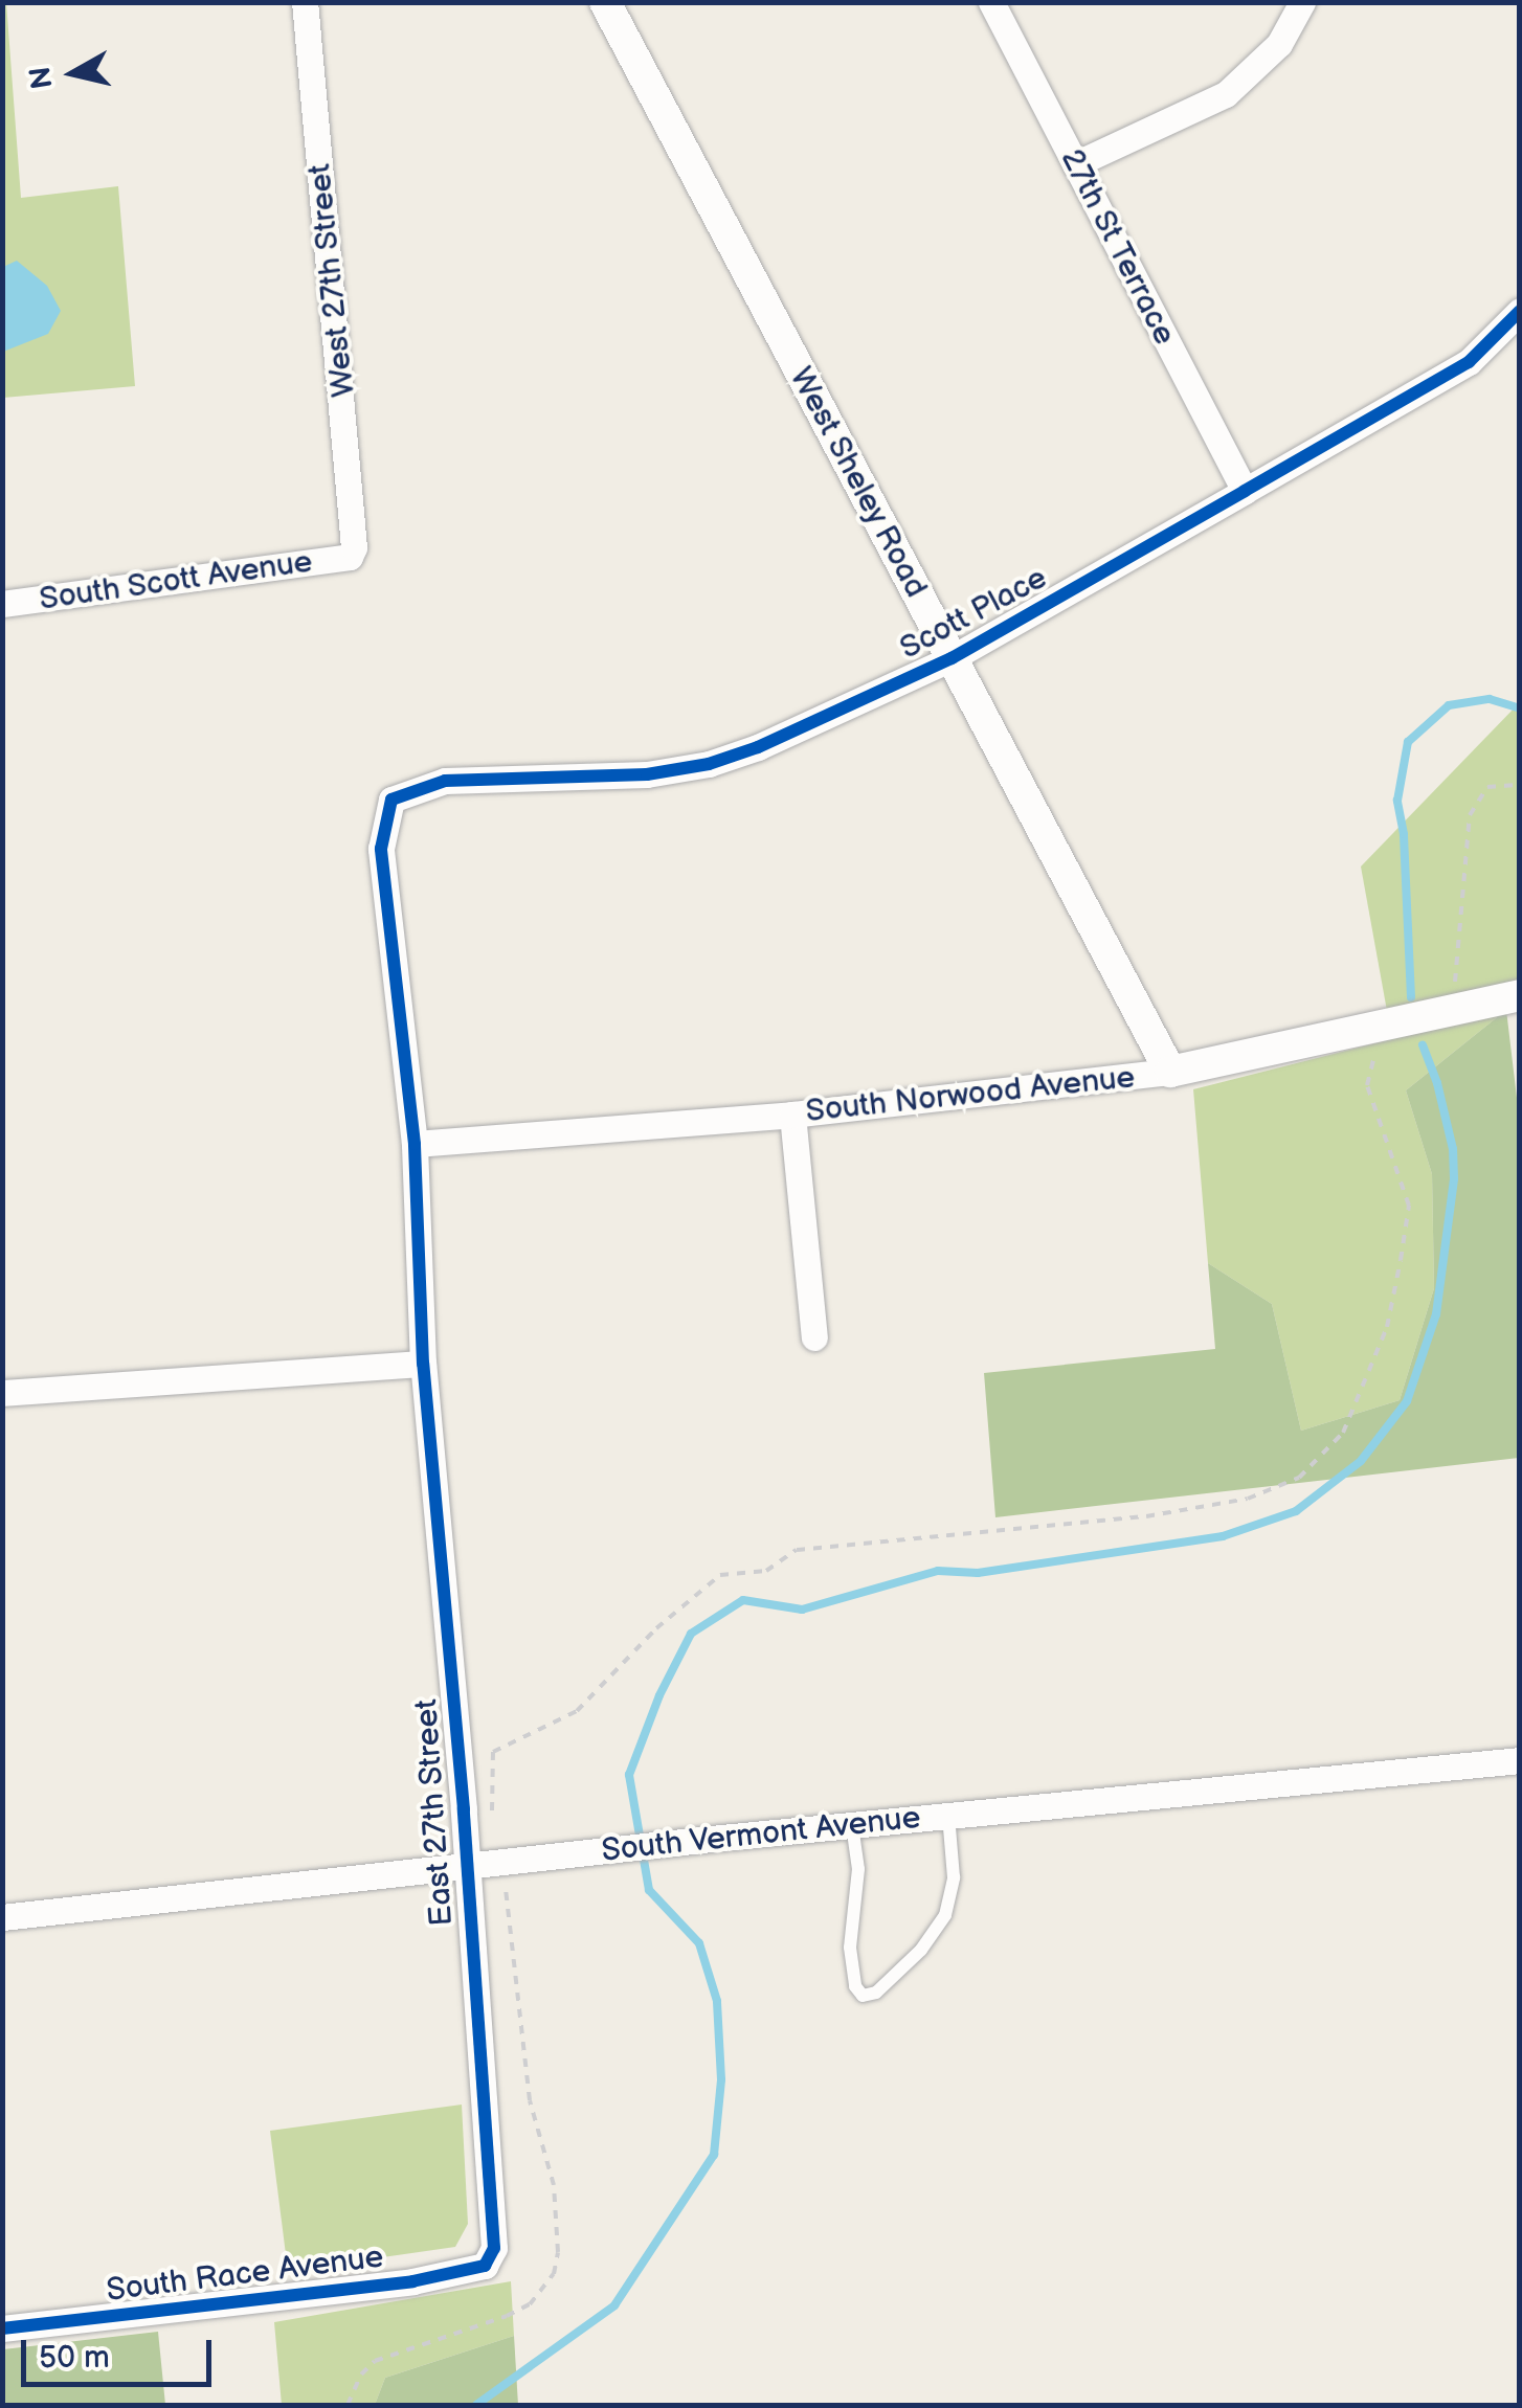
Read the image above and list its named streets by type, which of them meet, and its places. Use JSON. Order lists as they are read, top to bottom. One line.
{"streets":{"street":["27th St Terrace","West 27th Street","West Sheley Road","South Scott Avenue","Scott Place","South Norwood Avenue","East 27th Street","South Vermont Avenue","South Race Avenue"]},"crossings":[["27th St Terrace","Scott Place"],["West 27th Street","South Scott Avenue"],["West Sheley Road","Scott Place"],["West Sheley Road","South Norwood Avenue"],["Scott Place","East 27th Street"],["South Norwood Avenue","East 27th Street"],["East 27th Street","South Vermont Avenue"],["East 27th Street","South Race Avenue"]],"scale_bar":"50 m","north":"left"}
